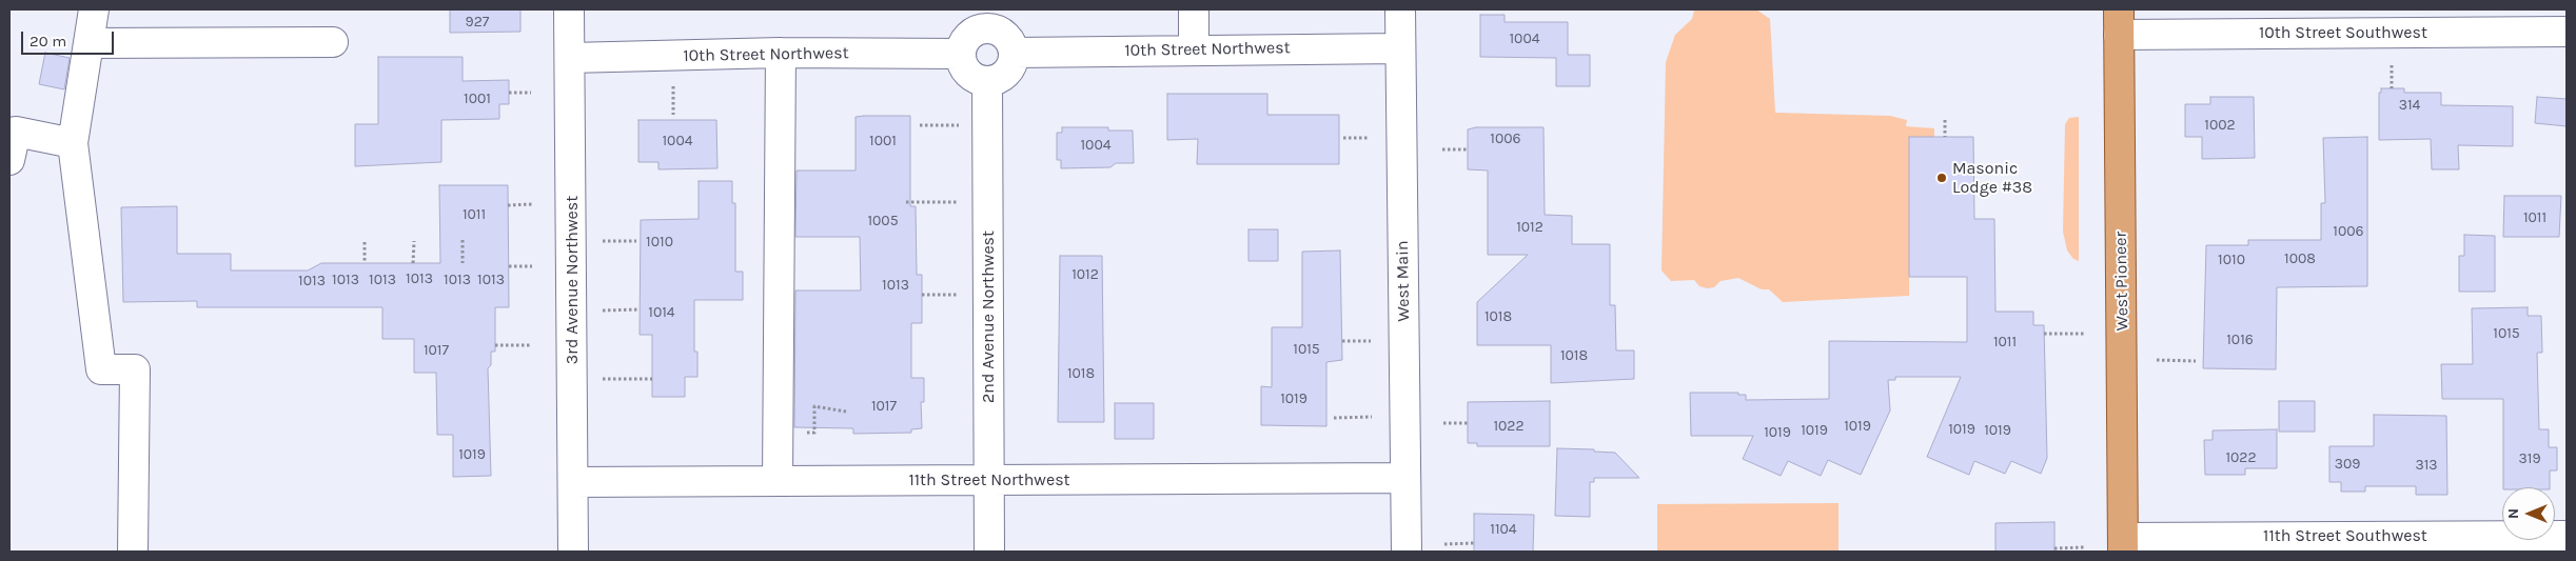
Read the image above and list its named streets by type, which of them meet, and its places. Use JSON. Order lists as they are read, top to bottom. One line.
{"streets":{"main road":["West Pioneer"],"street":["10th Street Southwest","10th Street Northwest","3rd Avenue Northwest","West Main","2nd Avenue Northwest","11th Street Northwest","11th Street Southwest"]},"crossings":[["10th Street Southwest","West Pioneer"],["10th Street Northwest","3rd Avenue Northwest"],["10th Street Northwest","West Main"],["10th Street Northwest","2nd Avenue Northwest"],["3rd Avenue Northwest","11th Street Northwest"],["West Main","11th Street Northwest"],["West Pioneer","11th Street Southwest"],["2nd Avenue Northwest","11th Street Northwest"]],"places":["Masonic Lodge #38"],"house_numbers":["927","1004","1001","314","1002","1006","1004","1001","1004","1011","1011","1005","1012","1006","1010","1008","1010","1012","1013","1013","1013","1013","1013","1013","1013","1014","1018","1015","1016","1011","1015","1017","1018","1018","1019","1017","1022","1019","1019","1019","1019","1019","1019","1022","319","309","313","1104"],"scale_bar":"20 m","north":"left"}
